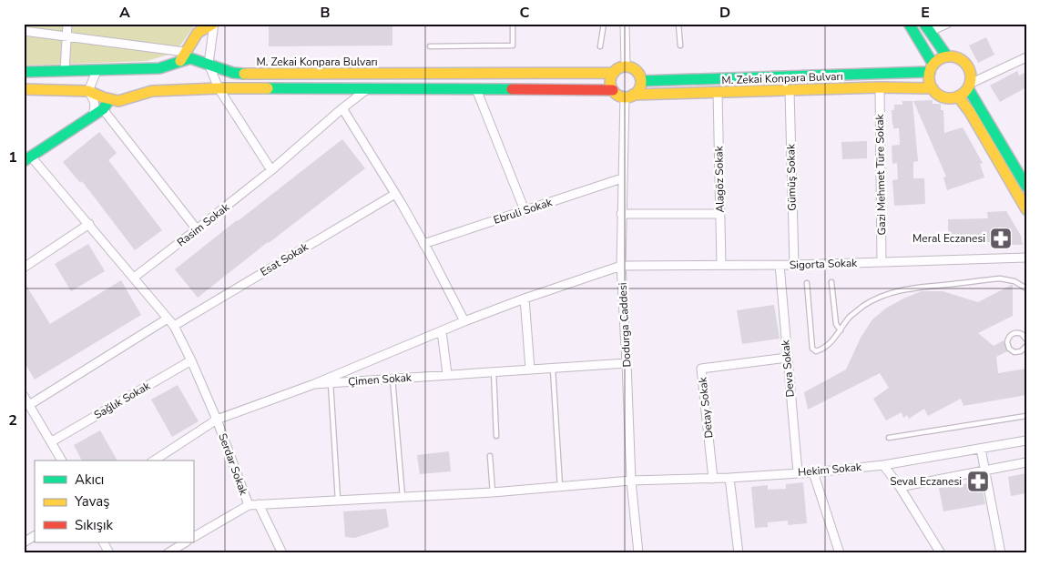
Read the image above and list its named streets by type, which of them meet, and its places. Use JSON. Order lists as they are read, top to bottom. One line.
{"streets":{"main road":["M. Zekai Konpara Bulvarı"],"street":["Gazi Mehmet Türe Sokak","Gümüş Sokak","Alagöz Sokak","Ebruli Sokak","Rasim Sokak","Esat Sokak","Sigorta Sokak","Dodurga Caddesi","Deva Sokak","Çimen Sokak","Sağlık Sokak","Detay Sokak","Serdar Sokak","Hekim Sokak"]},"crossings":[["M. Zekai Konpara Bulvarı","Gazi Mehmet Türe Sokak"],["M. Zekai Konpara Bulvarı","Gümüş Sokak"],["M. Zekai Konpara Bulvarı","Alagöz Sokak"],["M. Zekai Konpara Bulvarı","Dodurga Caddesi"],["Gazi Mehmet Türe Sokak","Sigorta Sokak"],["Gümüş Sokak","Sigorta Sokak"],["Alagöz Sokak","Sigorta Sokak"],["Ebruli Sokak","Dodurga Caddesi"],["Rasim Sokak","Serdar Sokak"],["Esat Sokak","Serdar Sokak"],["Sigorta Sokak","Dodurga Caddesi"],["Sigorta Sokak","Deva Sokak"],["Sigorta Sokak","Çimen Sokak"],["Dodurga Caddesi","Çimen Sokak"],["Dodurga Caddesi","Serdar Sokak"],["Dodurga Caddesi","Hekim Sokak"],["Deva Sokak","Detay Sokak"],["Deva Sokak","Hekim Sokak"],["Çimen Sokak","Serdar Sokak"],["Sağlık Sokak","Serdar Sokak"],["Detay Sokak","Hekim Sokak"],["Serdar Sokak","Hekim Sokak"]],"places":{"pharmacy":["Meral Eczanesi","Seval Eczanesi"]},"legend":["Akıcı","Yavaş","Sıkışık"],"grid":{"columns":["A","B","C","D","E"],"rows":["1","2"]}}
